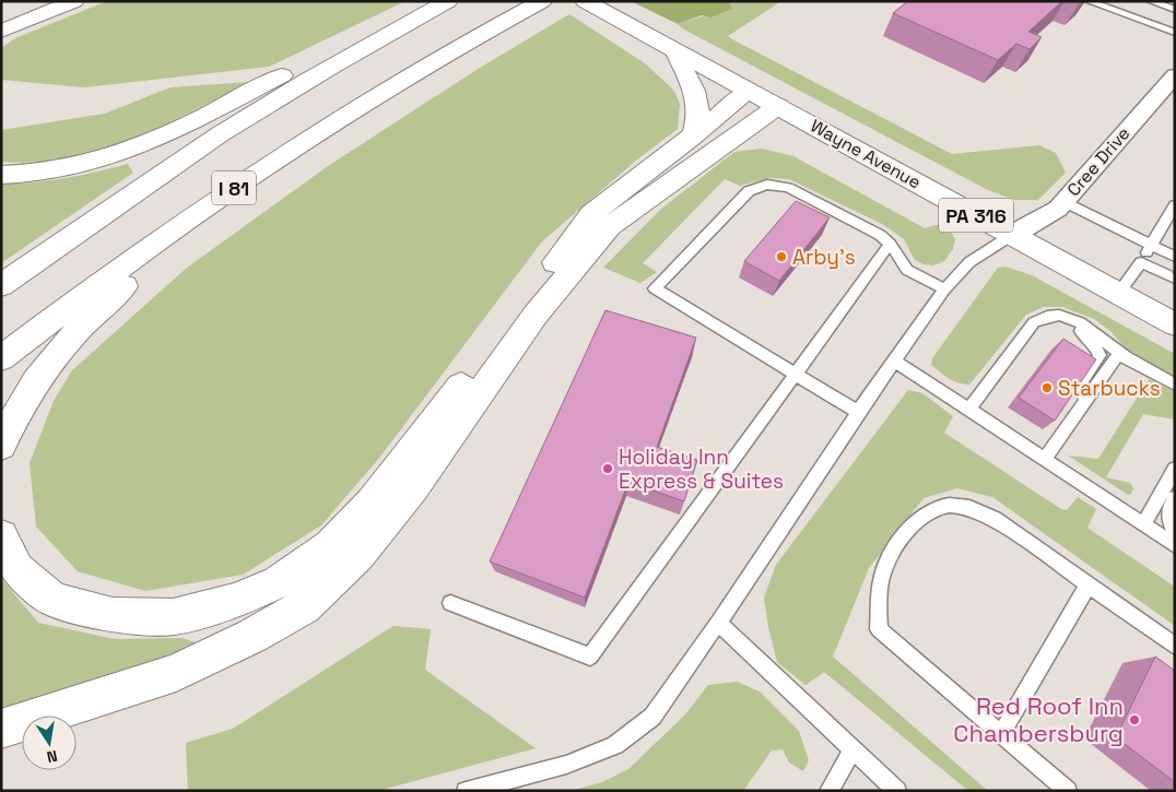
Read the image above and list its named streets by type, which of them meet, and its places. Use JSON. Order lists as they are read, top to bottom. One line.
{"streets":{"main road":["Wayne Avenue","I 81","PA 316"],"street":["Cree Drive"]},"crossings":[["Wayne Avenue","Cree Drive"]],"places":["Arby's","Starbucks","Holiday Inn Express & Suites","Red Roof Inn Chambersburg"],"north":"bottom"}
